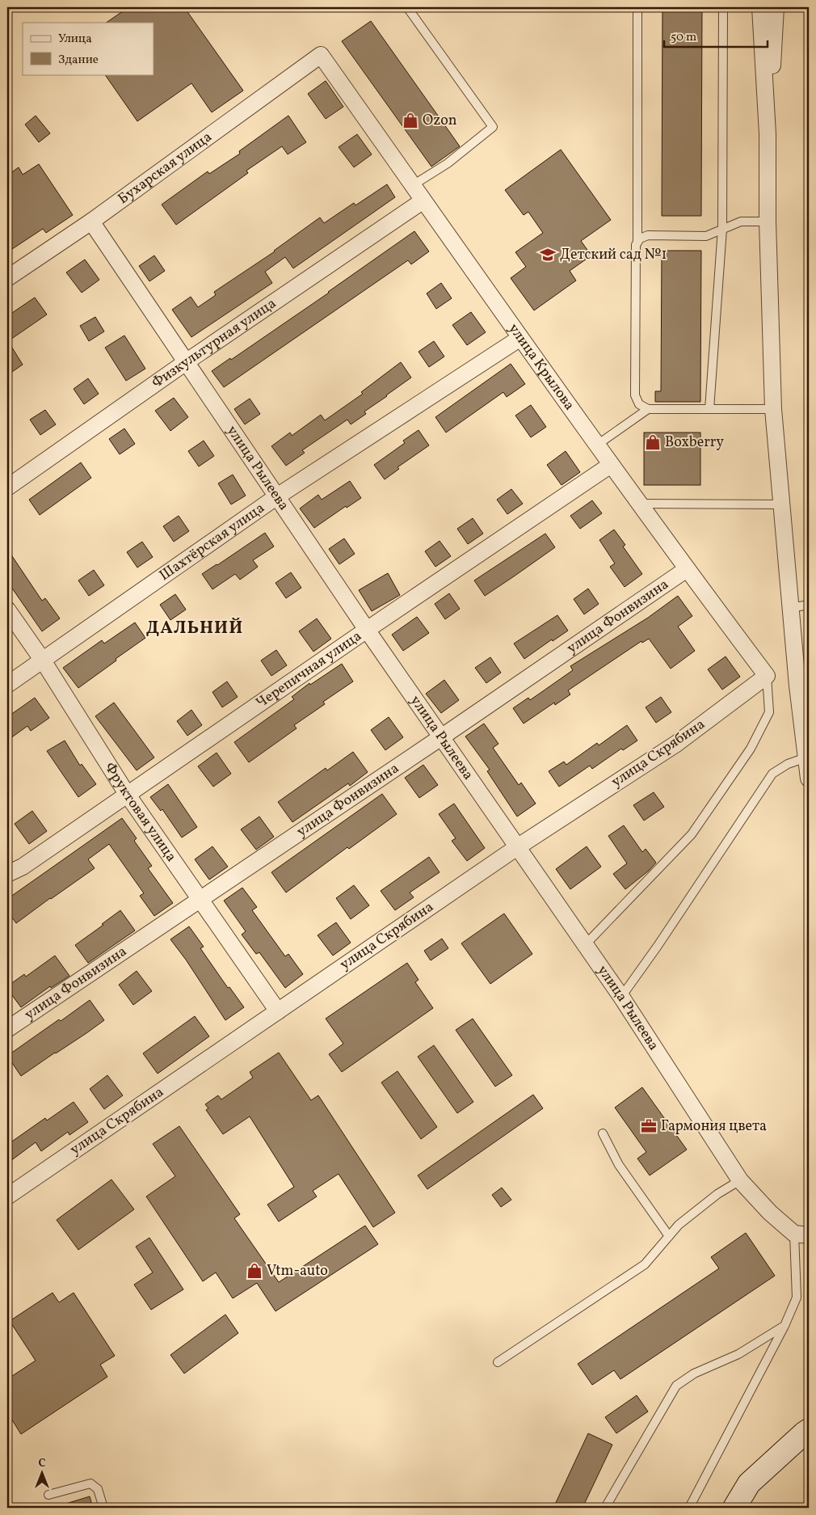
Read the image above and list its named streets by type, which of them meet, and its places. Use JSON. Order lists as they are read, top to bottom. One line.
{"streets":{"street":["Бухарская улица","Физкультурная улица","улица Крылова","улица Рылеева","Шахтёрская улица","улица Фонвизина","Черепичная улица","улица Скрябина","Фруктовая улица"]},"crossings":[["Бухарская улица","улица Крылова"],["Бухарская улица","улица Рылеева"],["Физкультурная улица","улица Крылова"],["Физкультурная улица","улица Рылеева"],["улица Крылова","Шахтёрская улица"],["улица Крылова","улица Фонвизина"],["улица Крылова","Черепичная улица"],["улица Крылова","улица Скрябина"],["улица Рылеева","Шахтёрская улица"],["улица Рылеева","улица Фонвизина"],["улица Рылеева","Черепичная улица"],["улица Рылеева","улица Скрябина"],["Шахтёрская улица","Фруктовая улица"],["улица Фонвизина","Фруктовая улица"],["Черепичная улица","Фруктовая улица"],["улица Скрябина","Фруктовая улица"]],"districts":["ДАЛЬНИЙ"],"places":{"shop":["Ozon","Boxberry","Vtm-auto"],"school or university":["Детский сад №1"],"office":["Гармония цвета"]},"legend":["Улица","Здание"],"scale_bar":"50 m","north":"top"}
